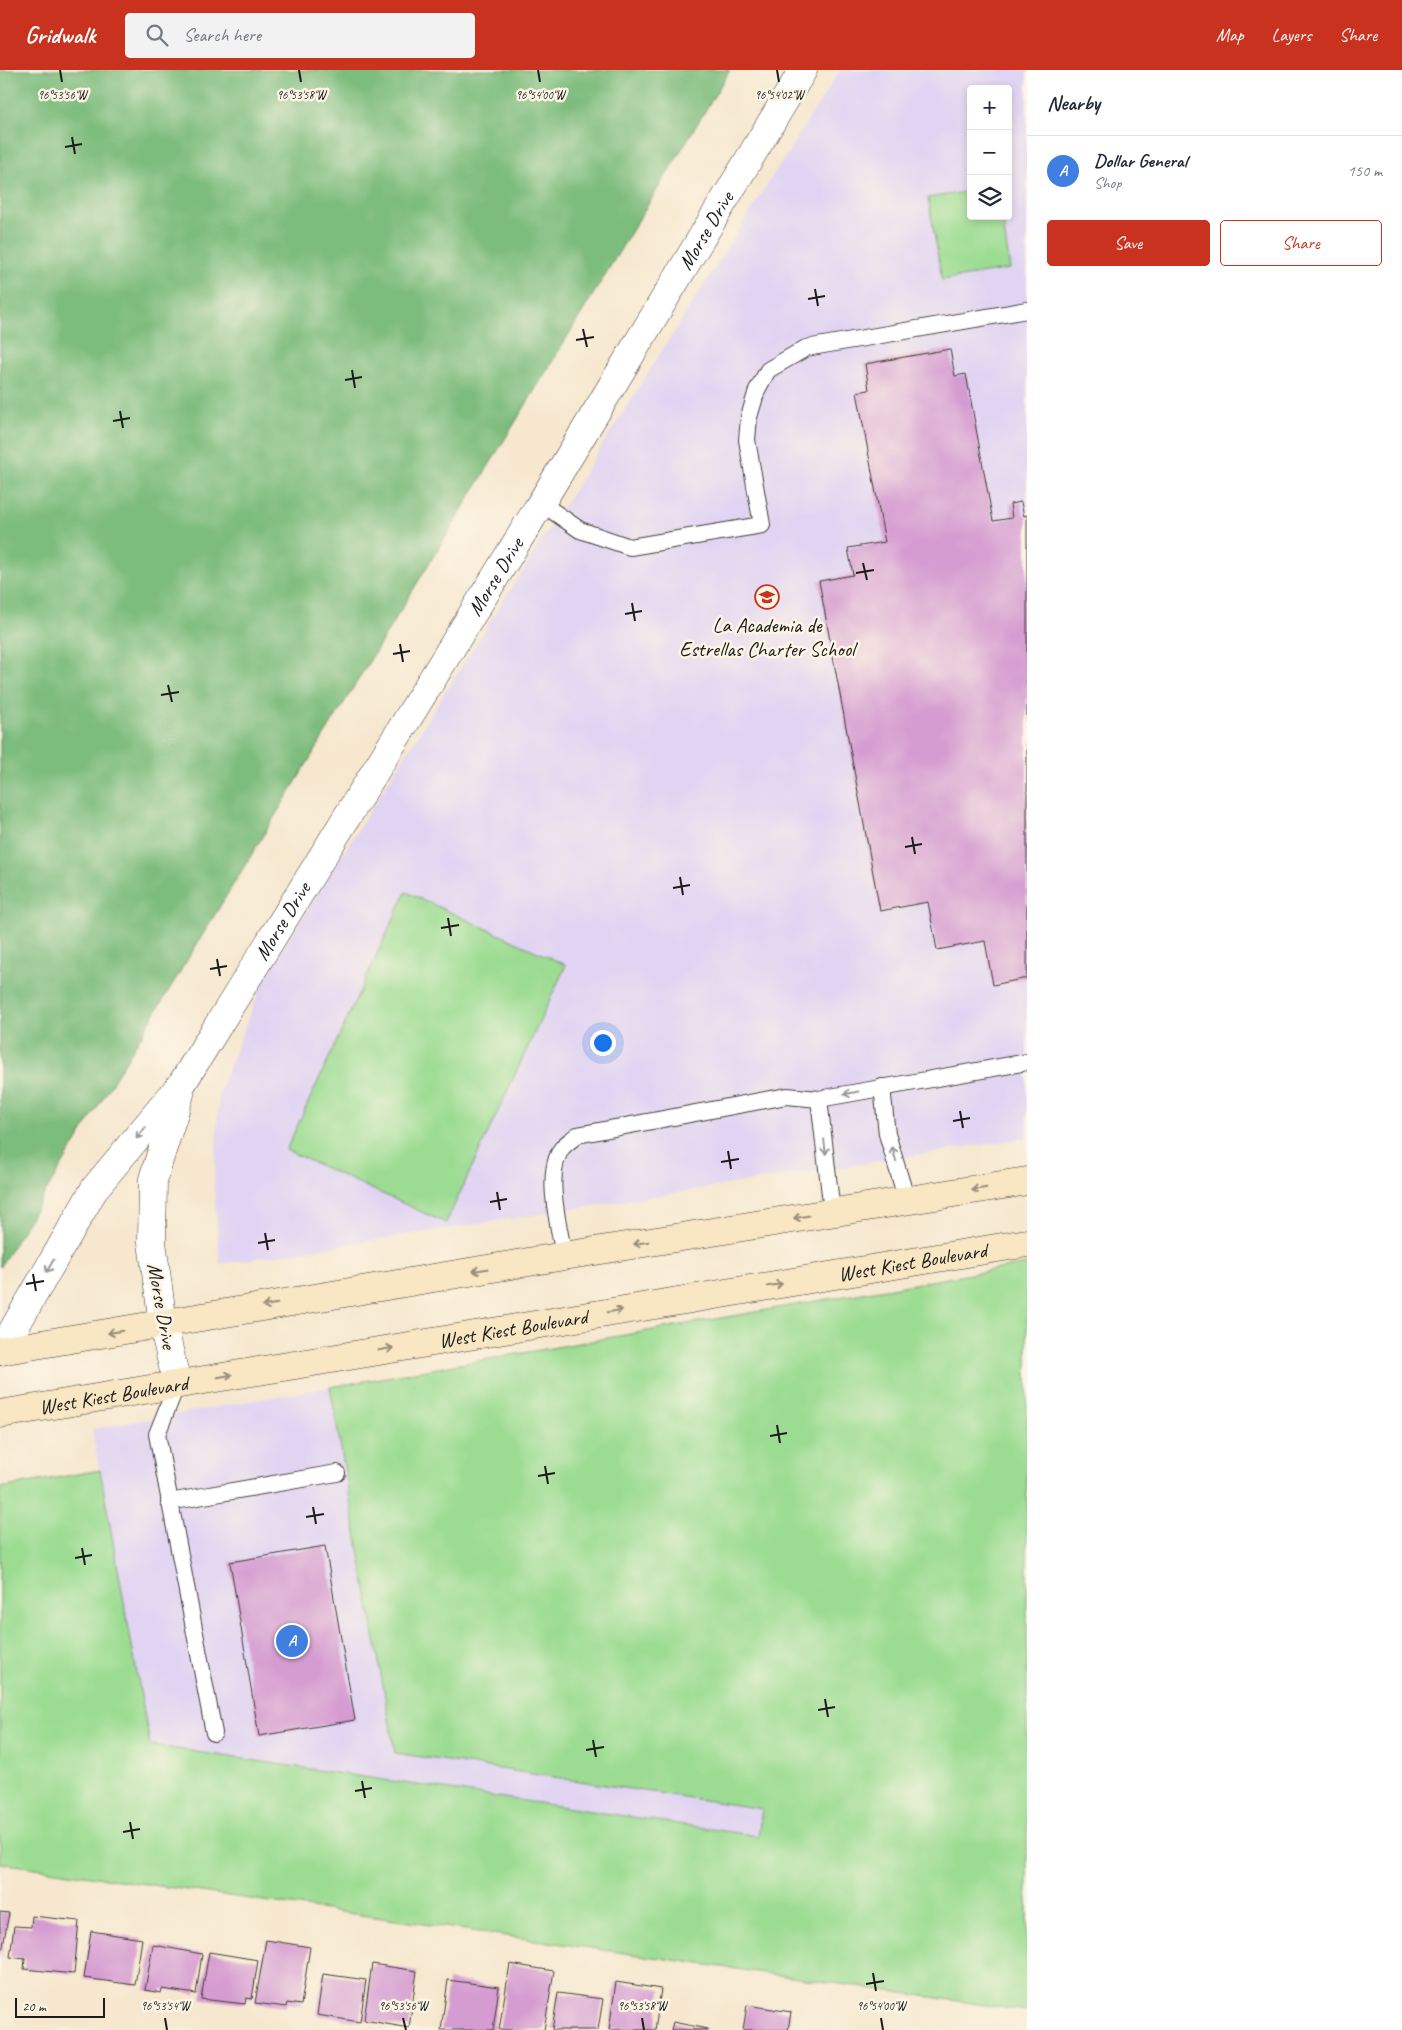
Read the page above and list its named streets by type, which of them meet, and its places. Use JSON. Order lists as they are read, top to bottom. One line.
{"streets":{"main road":["West Kiest Boulevard"],"street":["Morse Drive"]},"crossings":[["Morse Drive","West Kiest Boulevard"]],"places":{"school or university":["La Academia de Estrellas Charter School"]},"scale_bar":"20 m","page":{"header":"Gridwalk","search":"Search here","nav":["Map","Layers","Share"],"heading":"Nearby","map_buttons":["+","−"],"list":[{"mark":"A","name":"Dollar General","note":"Shop","value":"150 m"}],"buttons":["Save","Share"],"pins":"A","scale":"20 m"},"coordinates":["96°53'56\"W","96°53'58\"W","96°54'00\"W","96°54'02\"W","96°53'54\"W"]}
